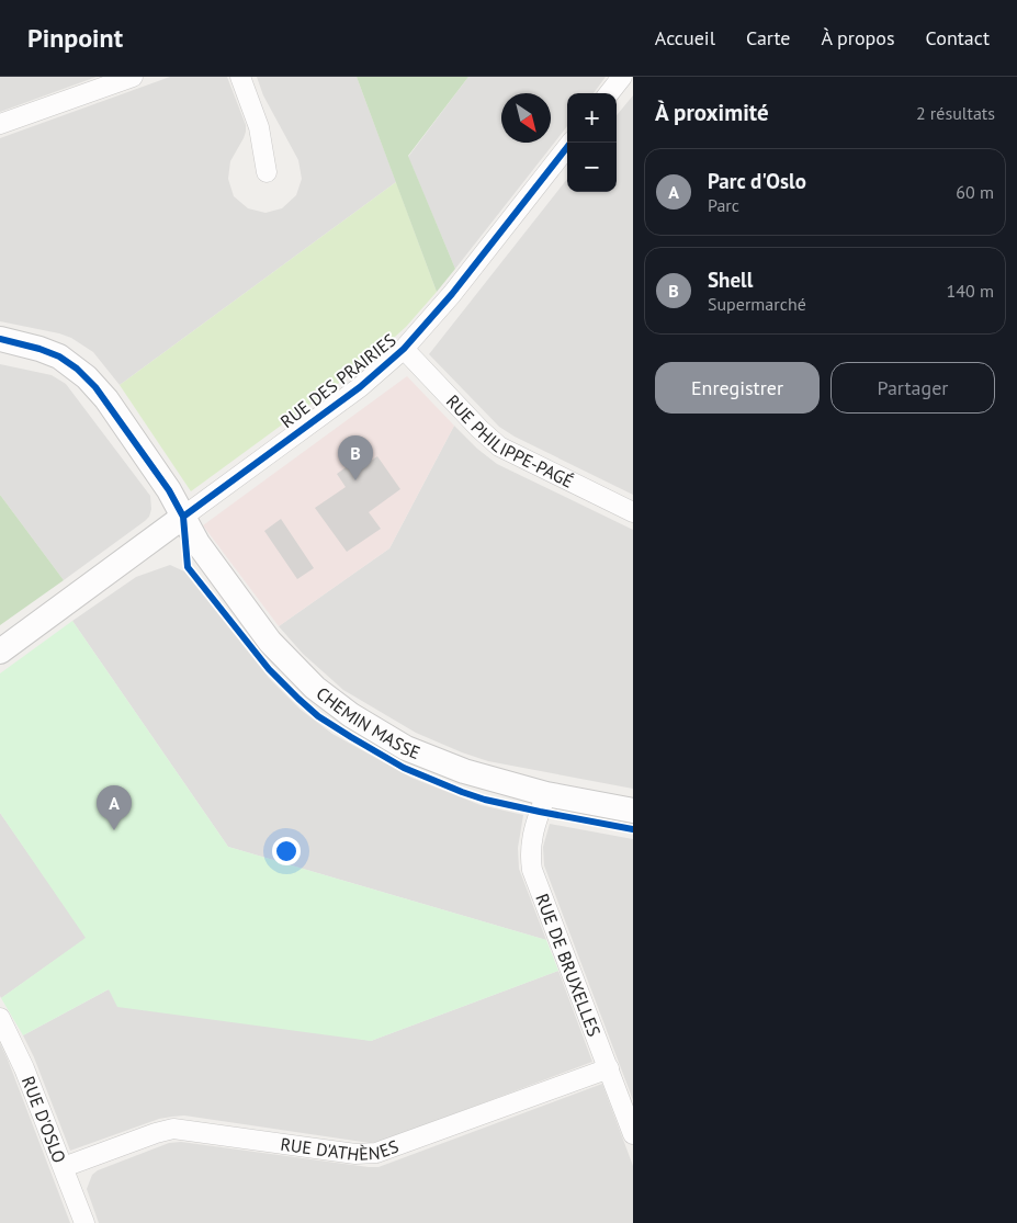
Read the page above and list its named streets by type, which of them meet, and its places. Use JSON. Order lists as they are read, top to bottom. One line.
{"streets":{"street":["RUE DES PRAIRIES","RUE PHILIPPE-PAGÉ","CHEMIN MASSE","RUE DE BRUXELLES","RUE D'OSLO","RUE D'ATHÈNES"]},"crossings":[["RUE DES PRAIRIES","RUE PHILIPPE-PAGÉ"],["RUE DES PRAIRIES","CHEMIN MASSE"],["CHEMIN MASSE","RUE DE BRUXELLES"],["RUE DE BRUXELLES","RUE D'ATHÈNES"],["RUE D'OSLO","RUE D'ATHÈNES"]],"north":"bottom right","page":{"header":"Pinpoint","nav":["Accueil","Carte","À propos","Contact"],"heading":["À proximité","2 résultats"],"map_buttons":["+","−"],"list":[{"mark":"A","name":"Parc d'Oslo","note":"Parc","value":"60 m"},{"mark":"B","name":"Shell","note":"Supermarché","value":"140 m"}],"buttons":["Enregistrer","Partager"],"pins":["B","A"]}}
